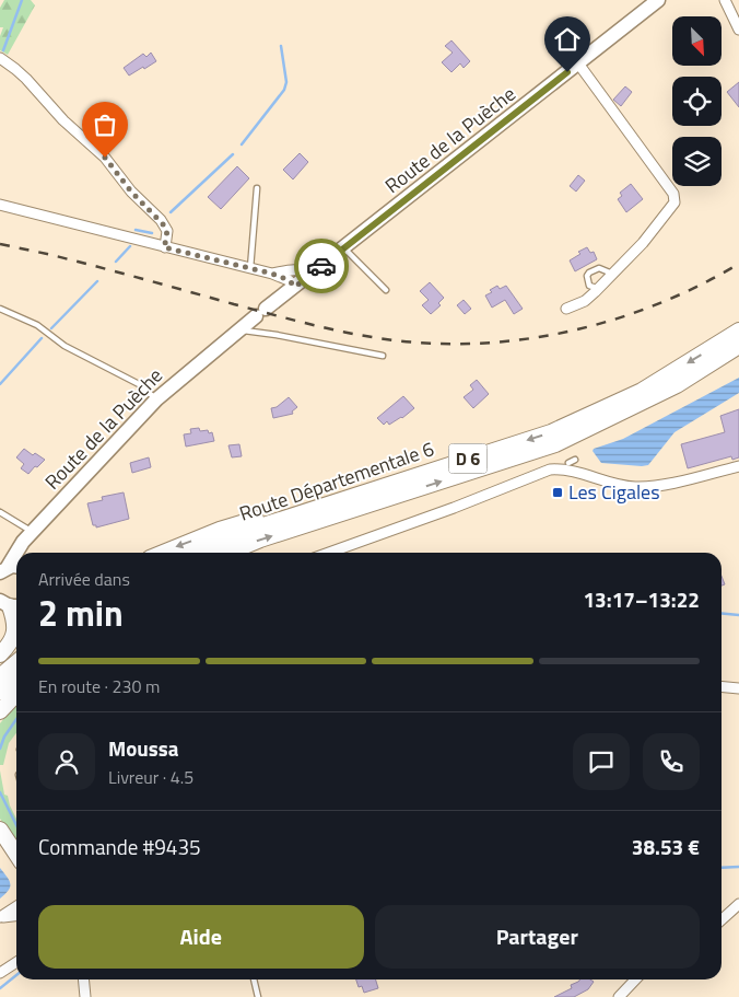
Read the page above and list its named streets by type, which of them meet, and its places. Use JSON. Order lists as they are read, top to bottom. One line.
{"streets":{"highway":["D 6","Route Départementale 6"],"main road":["Route de la Puèche"]},"places":{"transit":["Les Cigales"]},"north":"bottom right","page":{"heading":["2 min","Arrivée dans","13:17–13:22"],"panel":["Moussa","Livreur · 4.5","Commande #9435","38.53 €"],"bar":"En route · 230 m","buttons":["Aide","Partager"]}}
